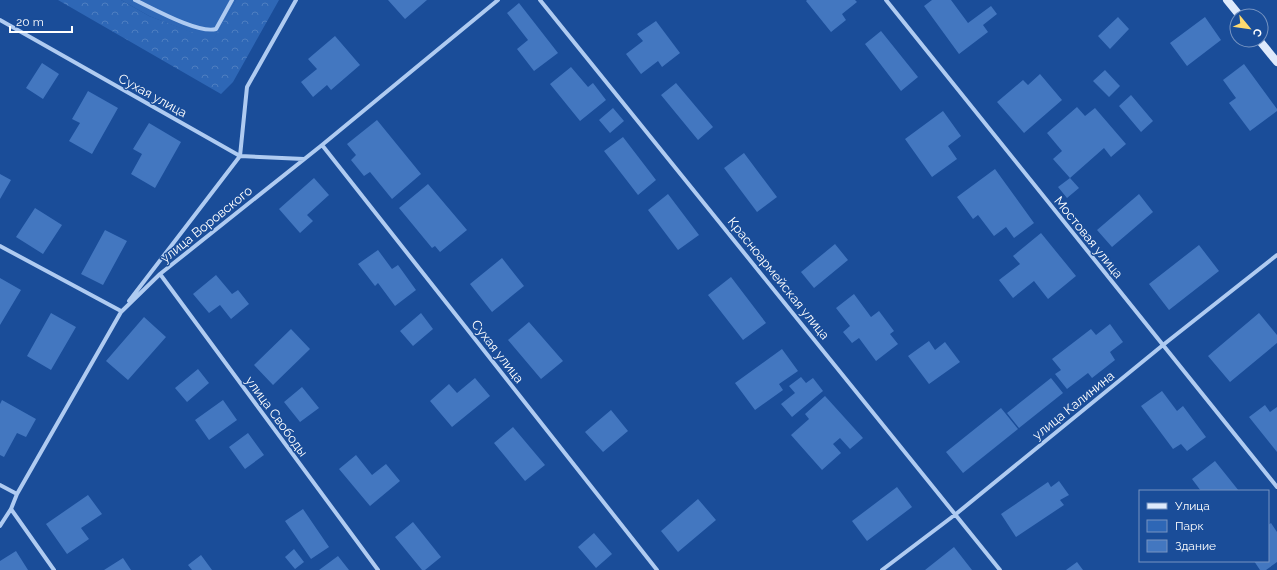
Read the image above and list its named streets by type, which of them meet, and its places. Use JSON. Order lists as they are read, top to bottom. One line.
{"streets":{"street":["Сухая улица","улица Воровского","Мостовая улица","Красноармейская улица","улица Калинина","улица Свободы"]},"crossings":[["Сухая улица","улица Воровского"],["улица Воровского","улица Свободы"],["Мостовая улица","улица Калинина"],["Красноармейская улица","улица Калинина"]],"legend":["Улица","Парк","Здание"],"scale_bar":"20 m","north":"bottom right"}
